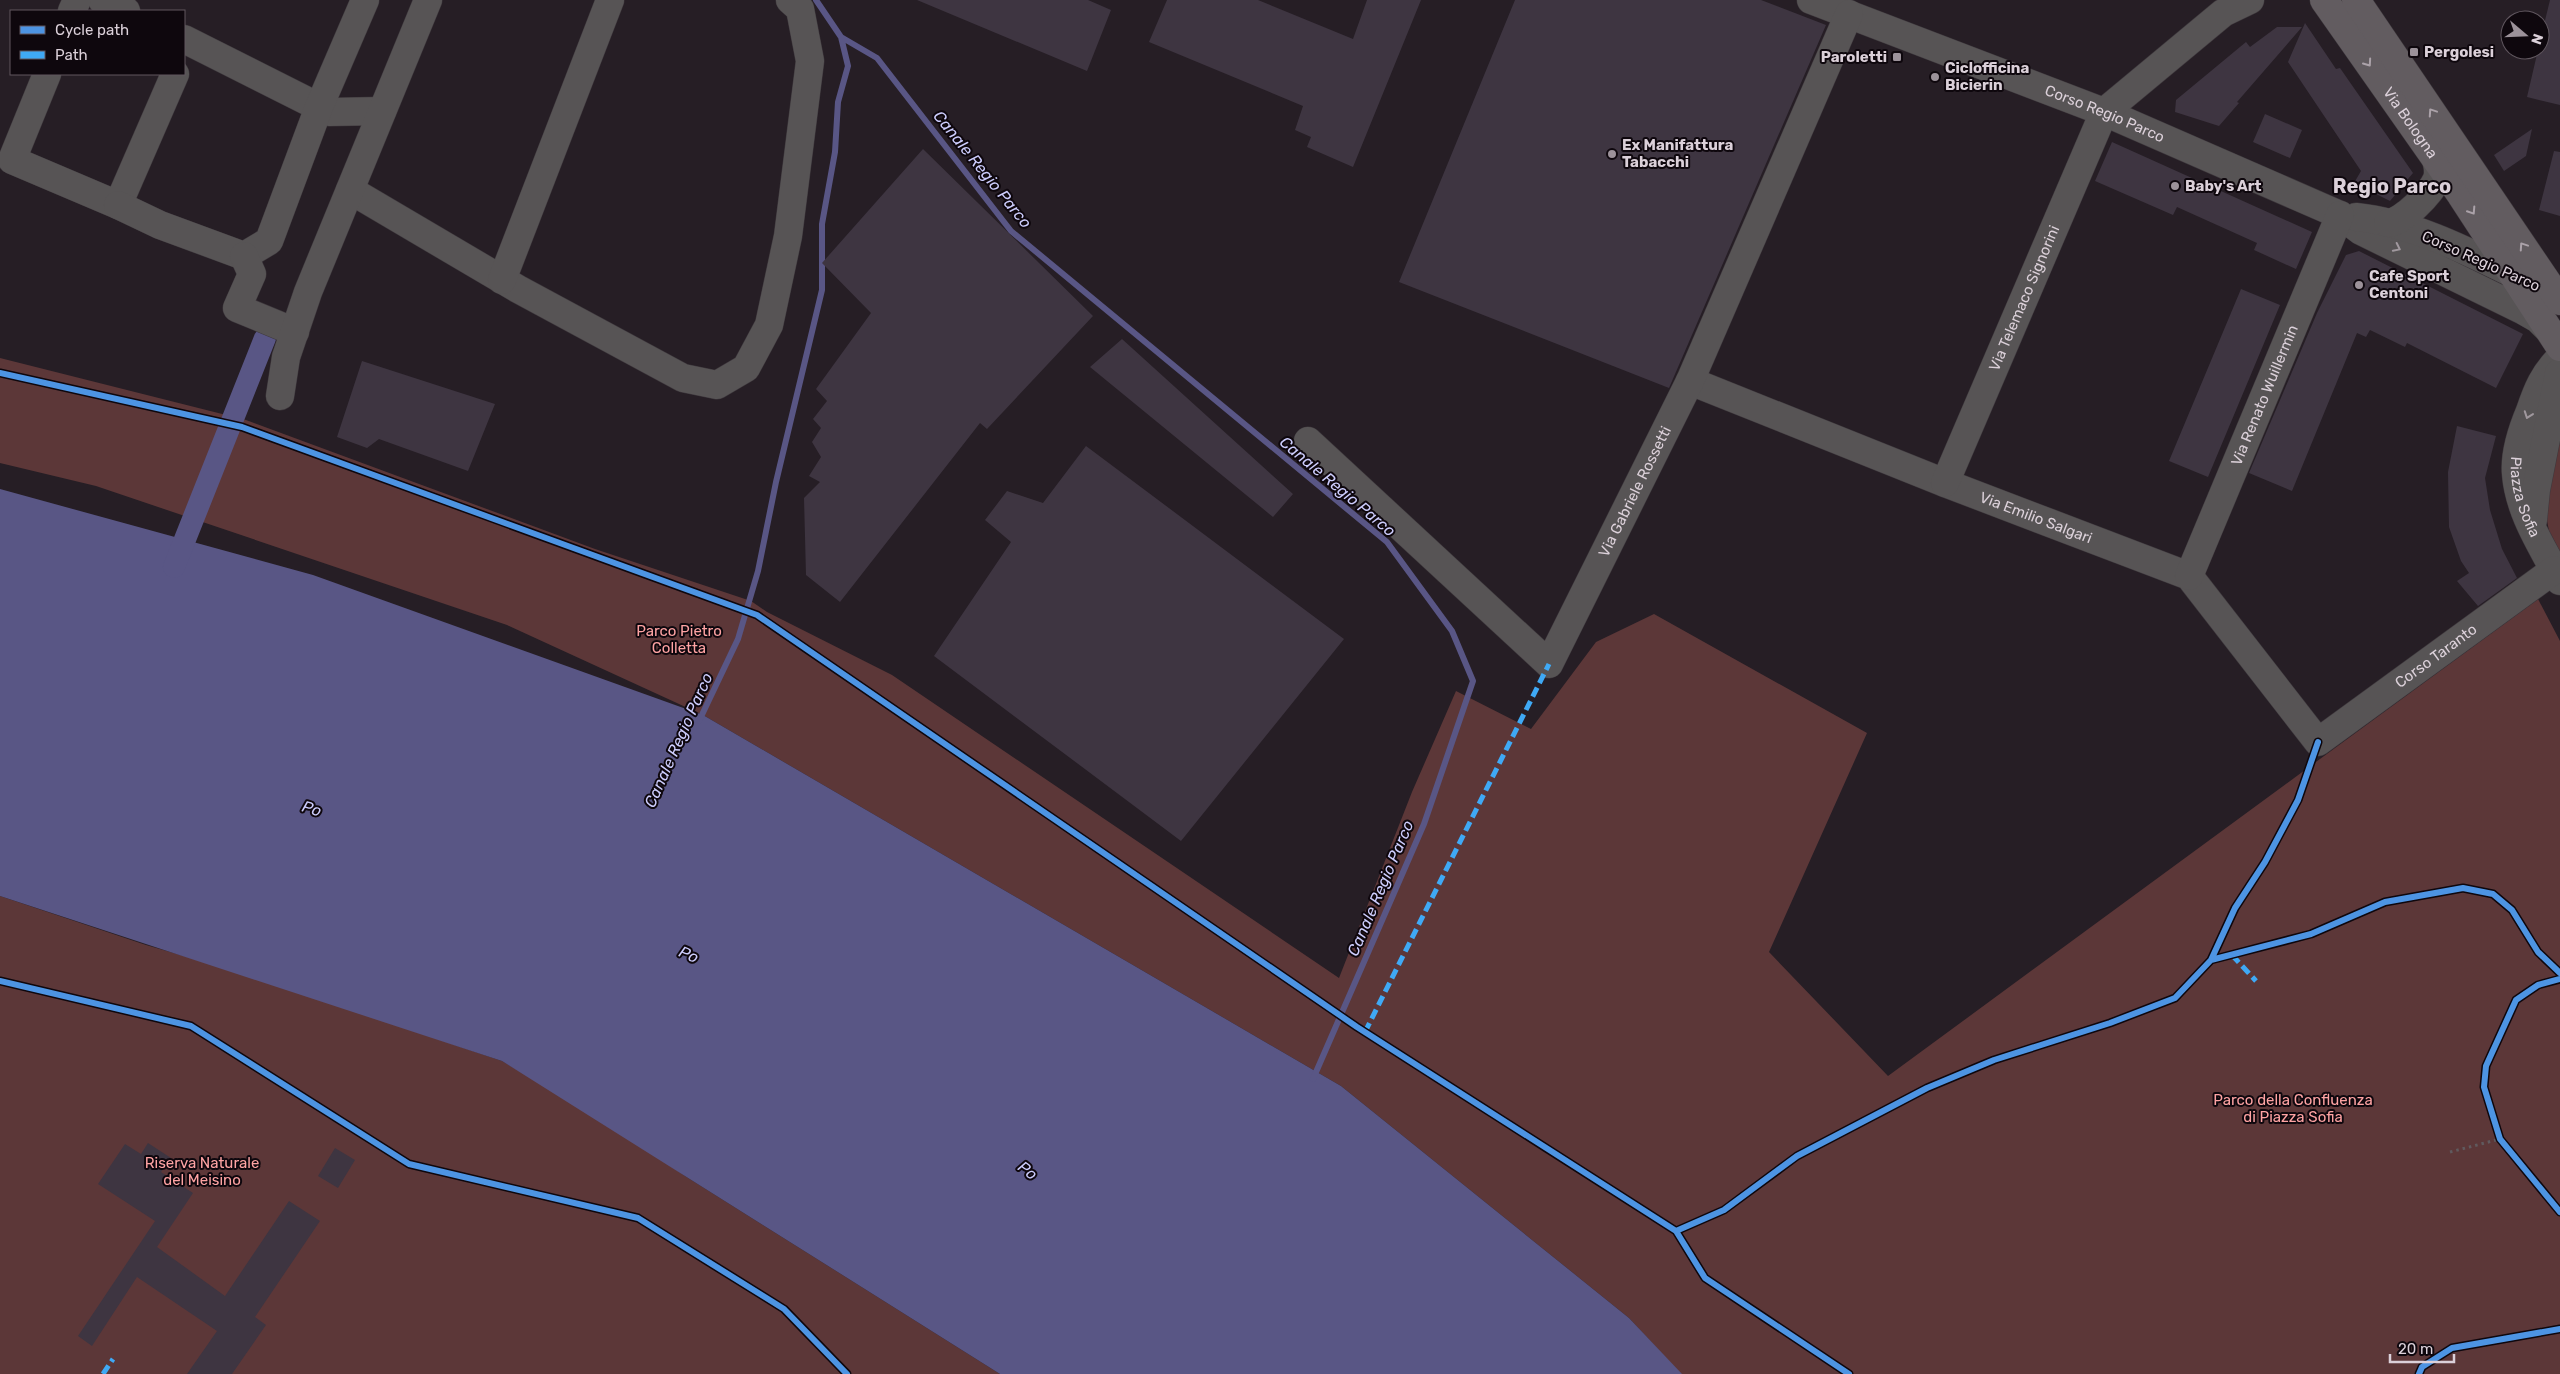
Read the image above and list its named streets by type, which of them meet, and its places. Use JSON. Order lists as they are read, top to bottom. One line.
{"streets":{"main road":["Via Bologna"],"street":["Corso Regio Parco","Via Telemaco Signorini","Via Renato Wuillermin","Via Gabriele Rossetti","Piazza Sofia","Via Emilio Salgari","Corso Taranto"]},"crossings":[["Corso Regio Parco","Via Bologna"],["Corso Regio Parco","Via Telemaco Signorini"],["Corso Regio Parco","Via Renato Wuillermin"],["Corso Regio Parco","Via Gabriele Rossetti"],["Via Telemaco Signorini","Via Emilio Salgari"],["Via Renato Wuillermin","Via Emilio Salgari"],["Via Renato Wuillermin","Corso Taranto"],["Via Gabriele Rossetti","Via Emilio Salgari"],["Piazza Sofia","Corso Taranto"],["Via Emilio Salgari","Corso Taranto"]],"districts":["Regio Parco"],"water":["Canale Regio Parco","Po"],"parks":["Parco Pietro Colletta","Parco della Confluenza di Piazza Sofia","Riserva Naturale del Meisino"],"places":{"transit":["Pergolesi","Paroletti"],"other":["Ciclofficina Bicierin","Ex Manifattura Tabacchi","Baby's Art","Cafe Sport Centoni"]},"legend":["Cycle path","Path"],"scale_bar":"20 m","north":"right"}
